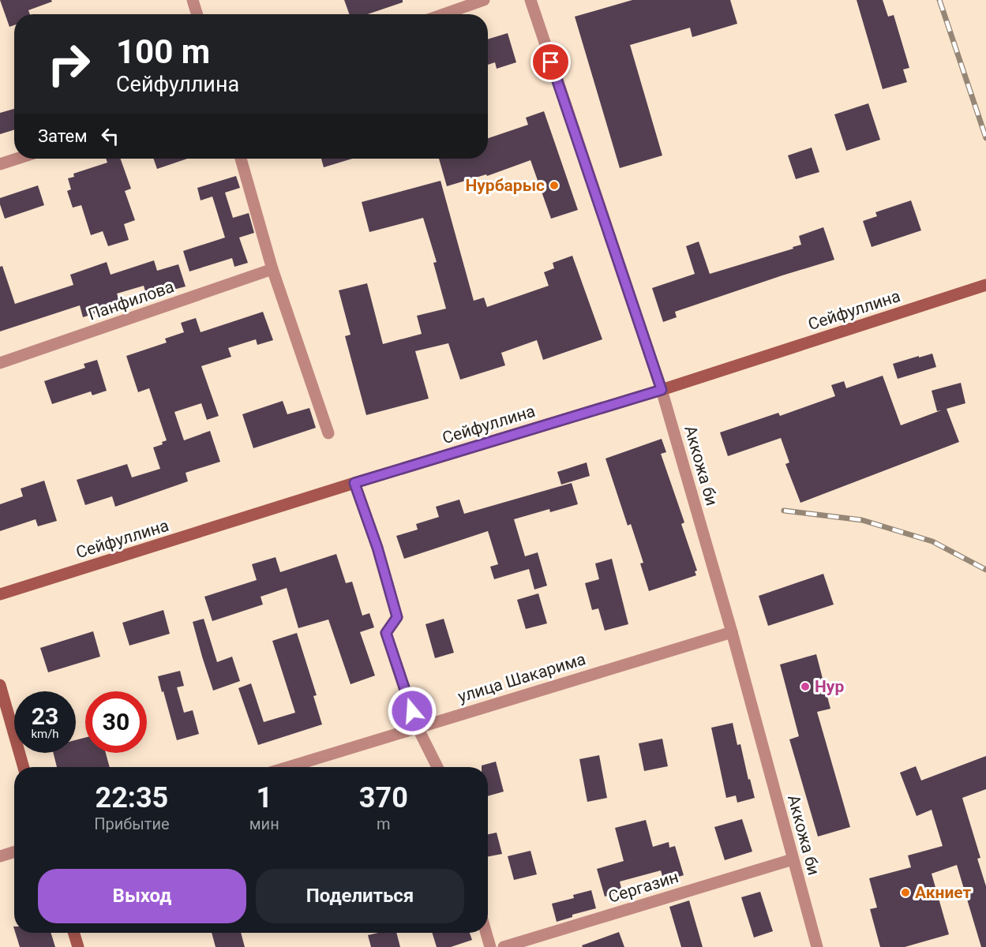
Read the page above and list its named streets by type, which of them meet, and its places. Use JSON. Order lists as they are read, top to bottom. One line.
{"streets":{"main road":["Сейфуллина"],"street":["Панфилова","Аккожа би","улица Шакарима","Сергазин"]},"crossings":[["Сейфуллина","Аккожа би"],["Аккожа би","улица Шакарима"],["Аккожа би","Сергазин"]],"places":["Нурбарыс","Нур","Акниет"],"page":{"turn":["100 m","Сейфуллина"],"then":"Затем","speed":"23 km/h","limit":"30","eta":["22:35","Прибытие","1","мин","370","m"],"buttons":["Выход","Поделиться"]}}
